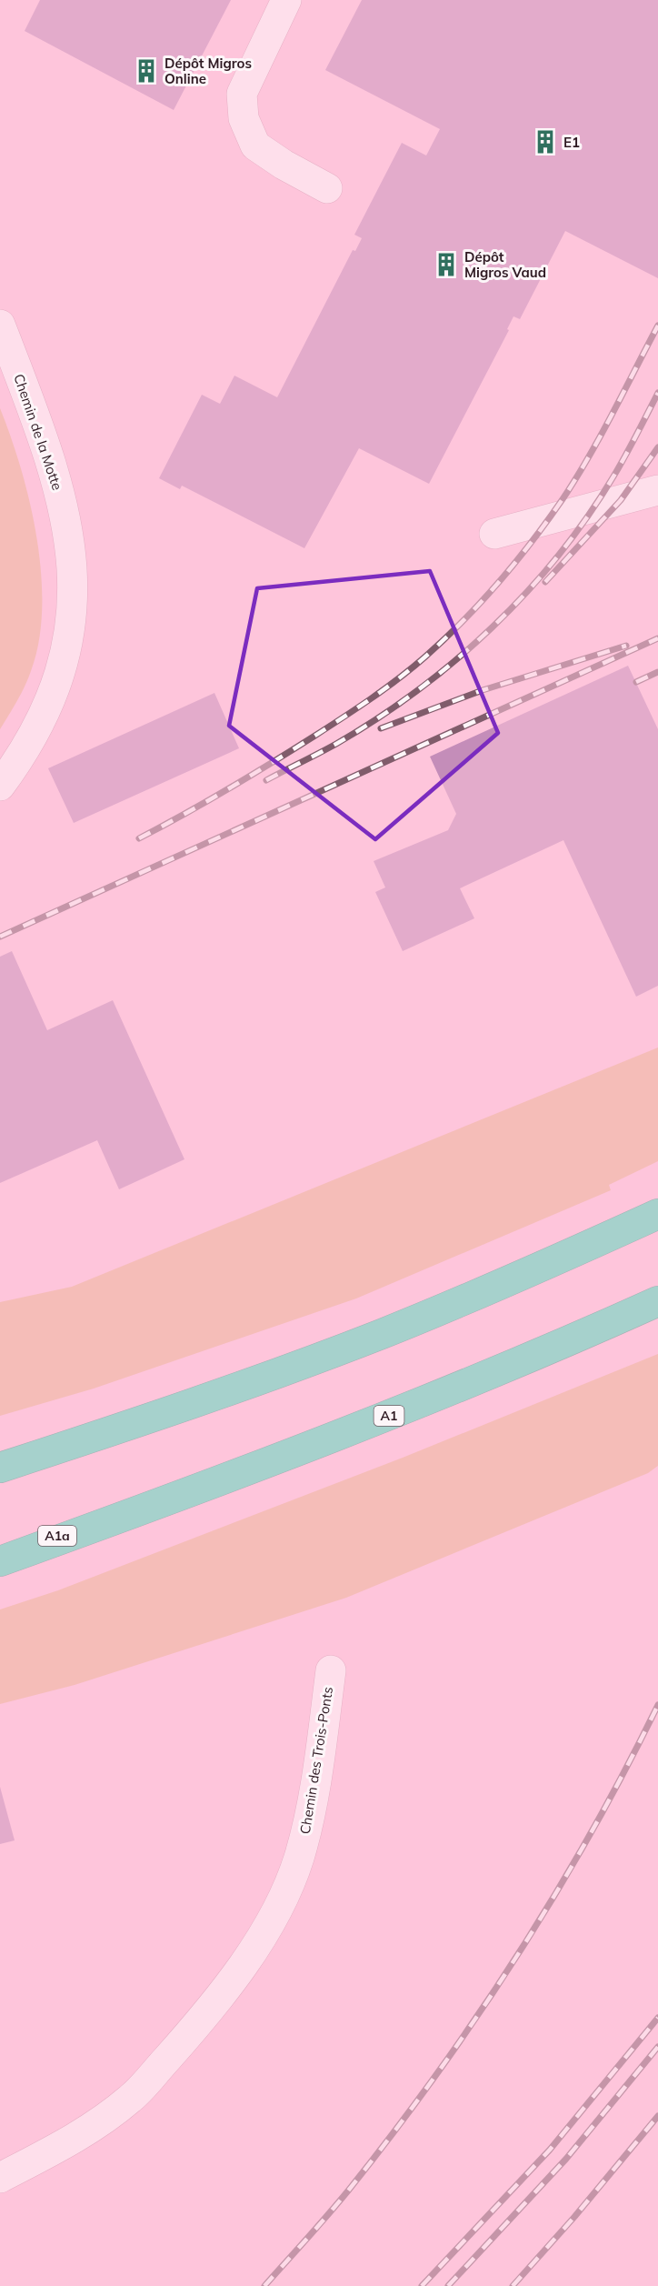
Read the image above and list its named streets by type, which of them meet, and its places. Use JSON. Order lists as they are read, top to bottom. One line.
{"streets":{"highway":["A1","A1a"],"street":["Chemin de la Motte","Chemin des Trois-Ponts"]},"crossings":[["A1","A1a"]],"places":{"building":["Dépôt Migros Online","E1","Dépôt Migros Vaud"]}}
